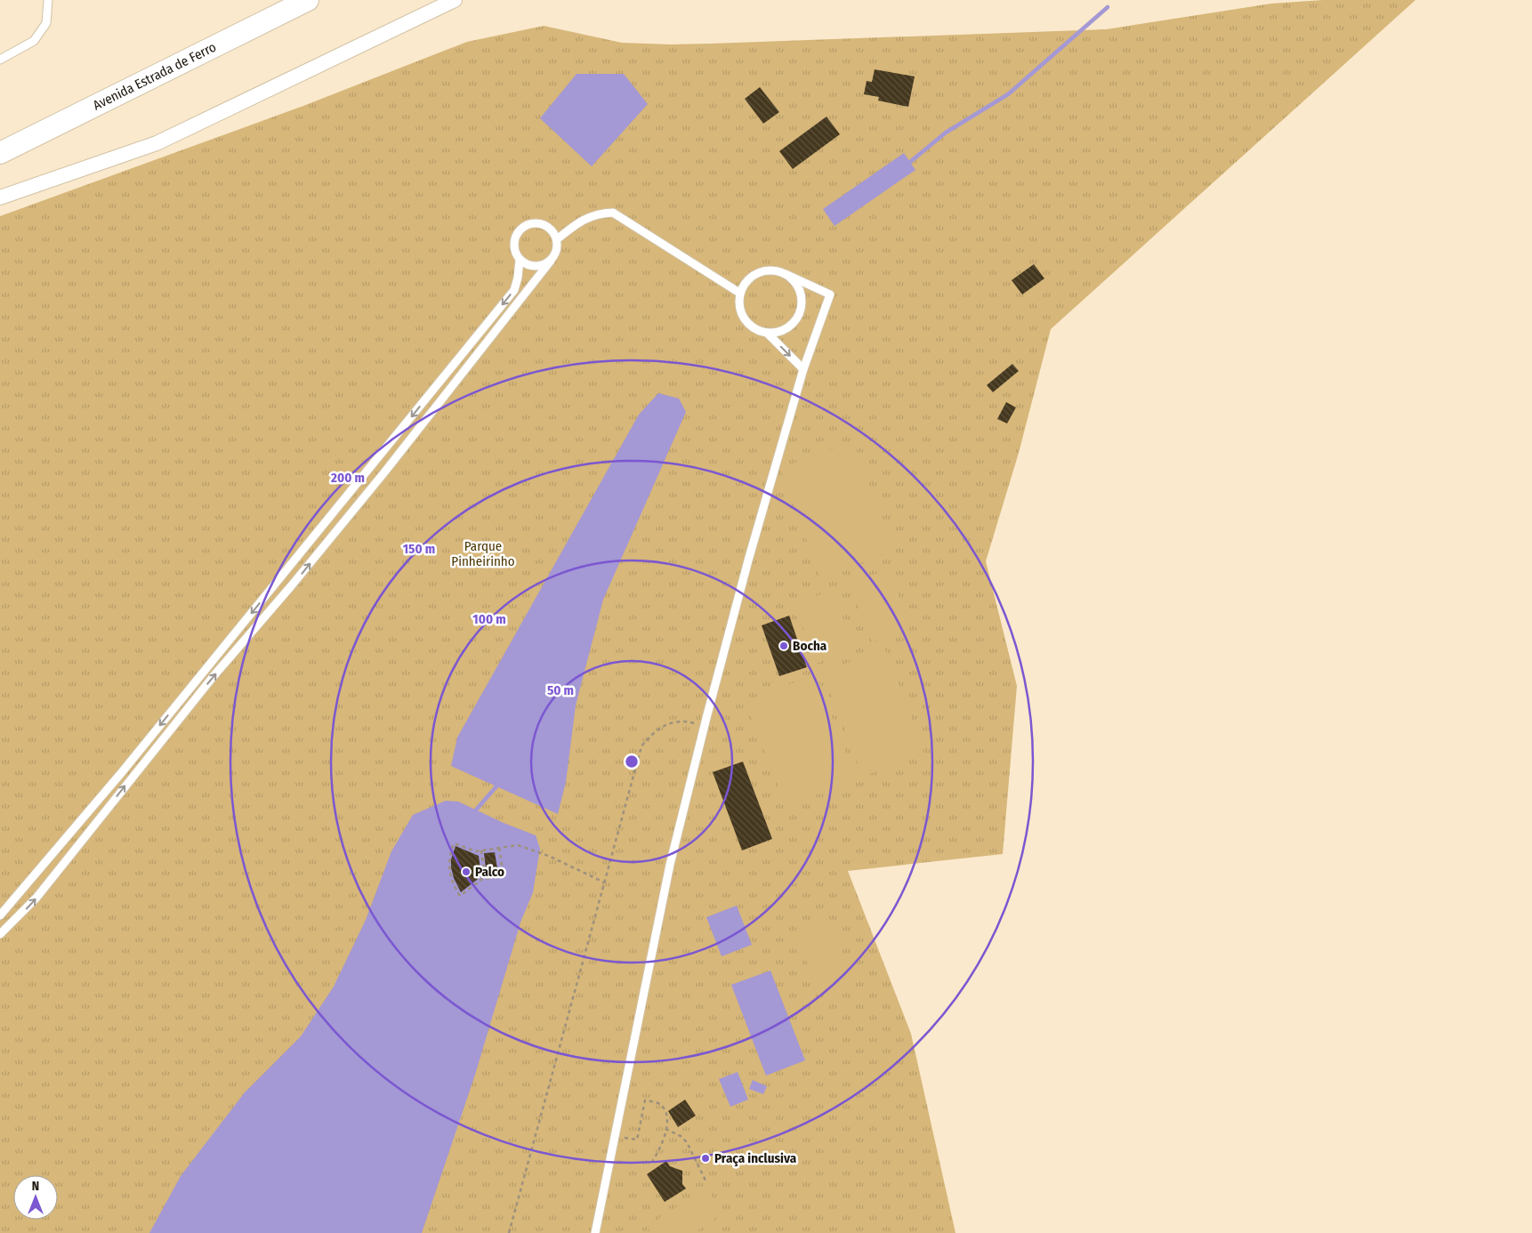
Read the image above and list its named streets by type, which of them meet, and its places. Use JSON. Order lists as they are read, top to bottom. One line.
{"streets":{"main road":["Avenida Estrada de Ferro"]},"parks":["Parque Pinheirinho"],"places":["Bocha","Palco","Praça inclusiva"],"north":"top","rings":["200 m","150 m","100 m","50 m"]}
